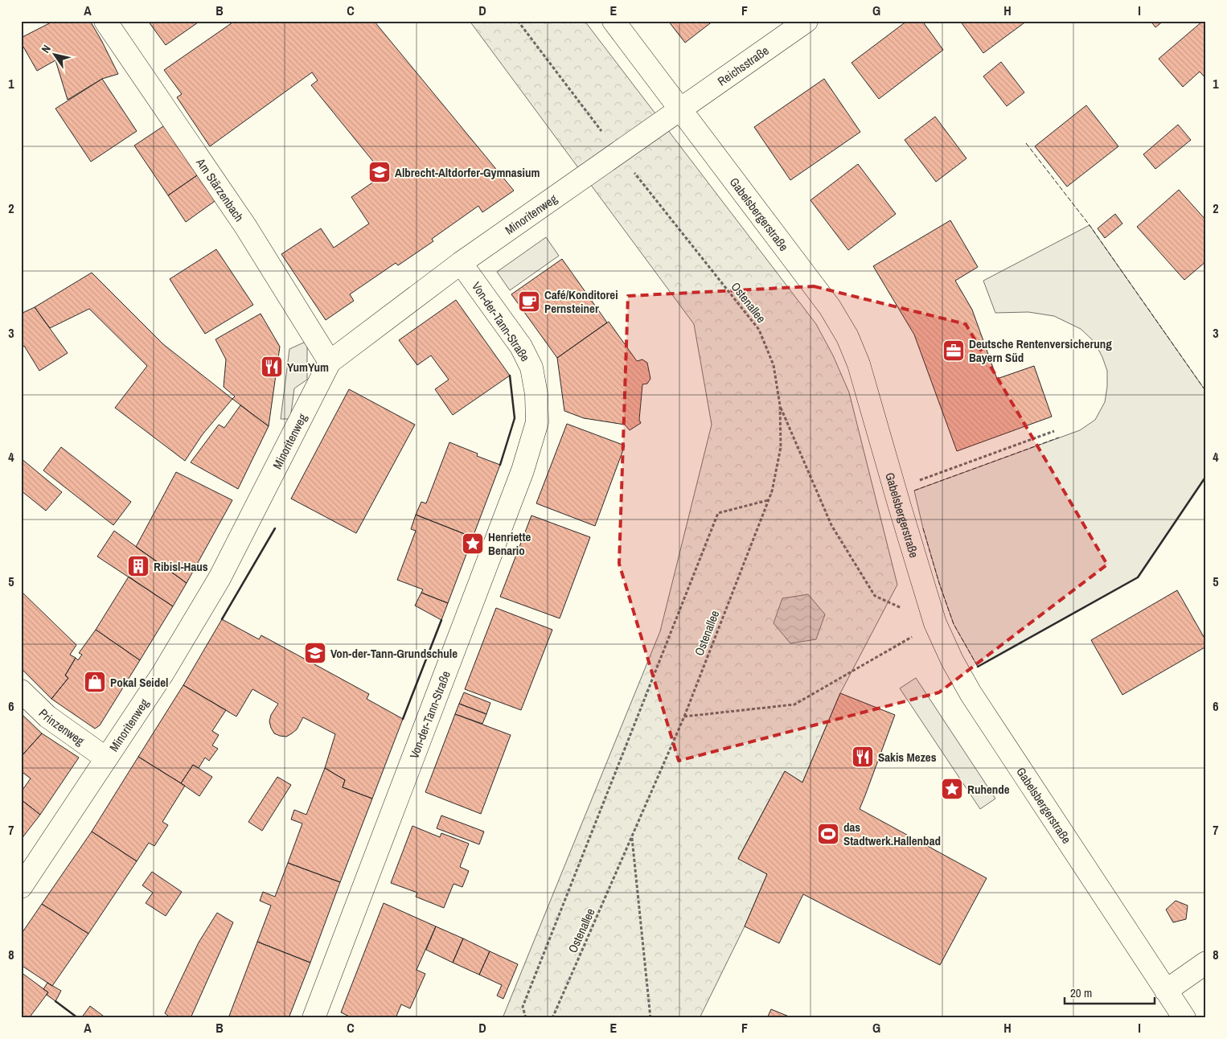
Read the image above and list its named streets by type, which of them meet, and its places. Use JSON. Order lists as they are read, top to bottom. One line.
{"streets":{"street":["Reichsstraße","Am Stärzenbach","Minoritenweg","Gabelsbergerstraße","Von-der-Tann-Straße","Prinzenweg"],"path":["Ostenallee"]},"crossings":[["Reichsstraße","Minoritenweg"],["Reichsstraße","Gabelsbergerstraße"],["Am Stärzenbach","Minoritenweg"],["Minoritenweg","Gabelsbergerstraße"],["Minoritenweg","Ostenallee"],["Minoritenweg","Von-der-Tann-Straße"],["Minoritenweg","Prinzenweg"]],"places":{"school or university":["Albrecht-Altdorfer-Gymnasium","Von-der-Tann-Grundschule"],"cafe":["Café/Konditorei Pernsteiner"],"office":["Deutsche Rentenversicherung Bayern Süd"],"restaurant":["YumYum","Sakis Mezes"],"place":["Henriette Benario","Ruhende"],"building":["Ribisl-Haus"],"shop":["Pokal Seidel"],"sports":["das Stadtwerk.Hallenbad"]},"scale_bar":"20 m","north":"top left","grid":{"columns":["A","B","C","D","E","F","G","H","I"],"rows":["1","2","3","4","5","6","7","8"]}}
